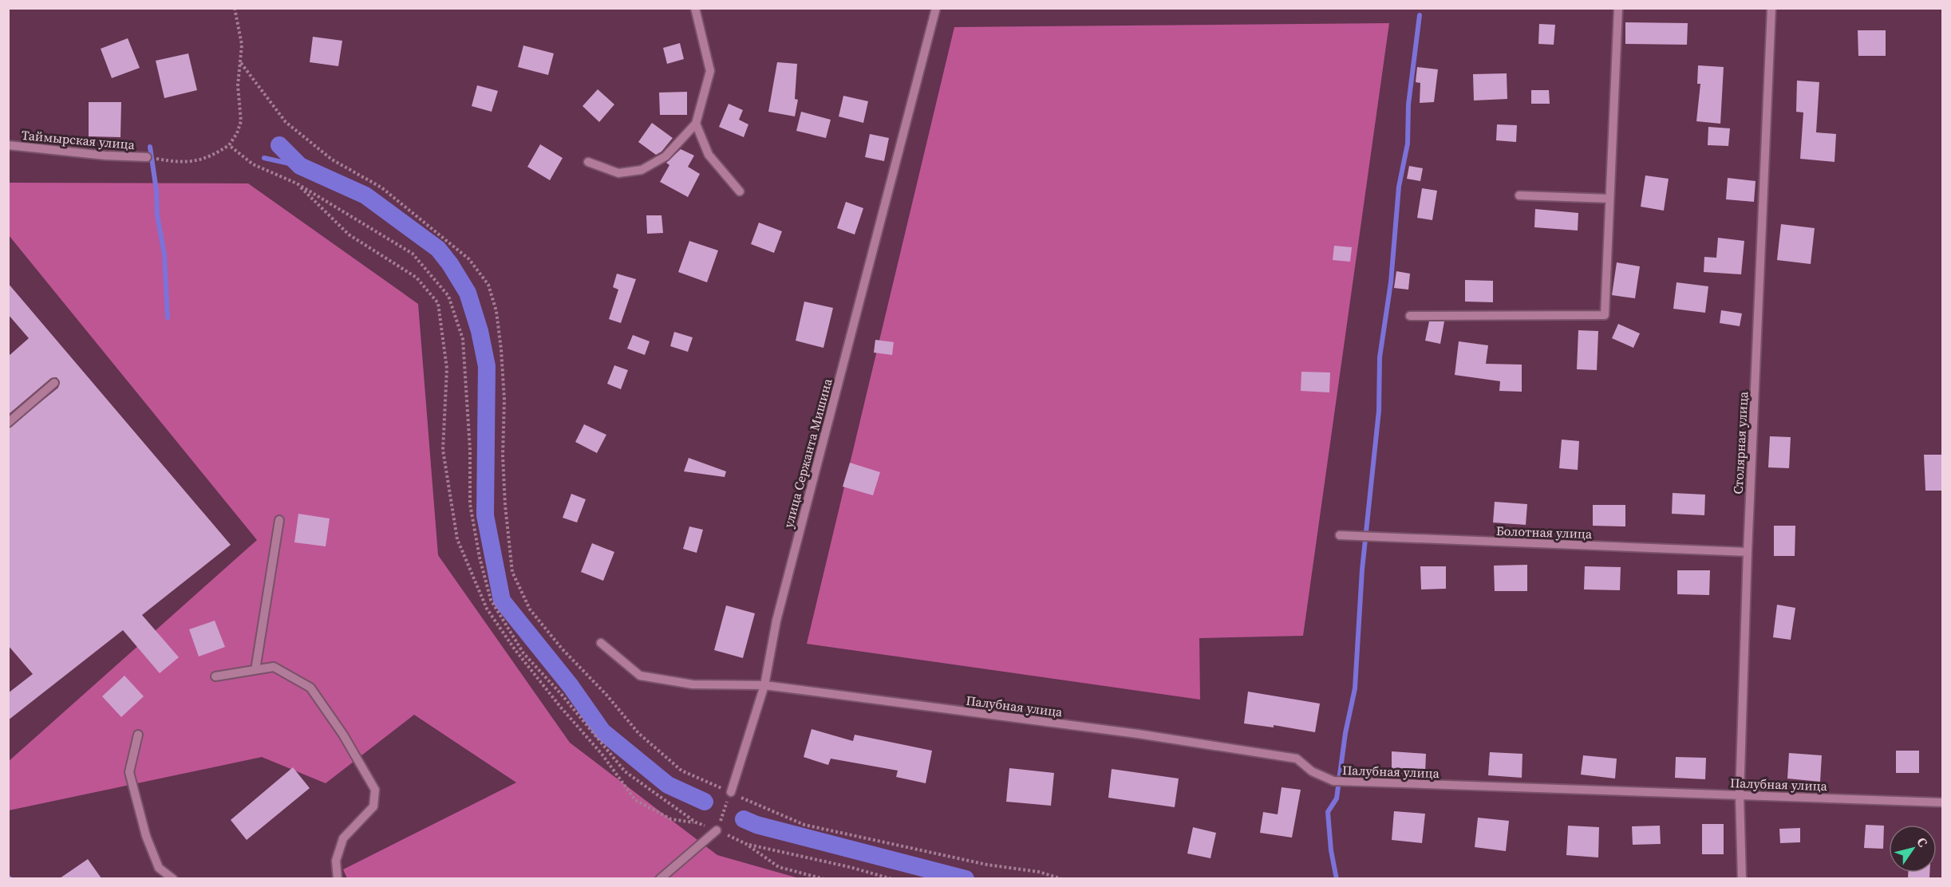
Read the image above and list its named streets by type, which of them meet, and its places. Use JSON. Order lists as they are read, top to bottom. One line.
{"streets":{"street":["Таймырская улица","Столярная улица","улица Сержанта Мишина","Болотная улица","Палубная улица"]},"crossings":[["Столярная улица","Болотная улица"],["Столярная улица","Палубная улица"],["улица Сержанта Мишина","Палубная улица"]],"north":"top right"}
